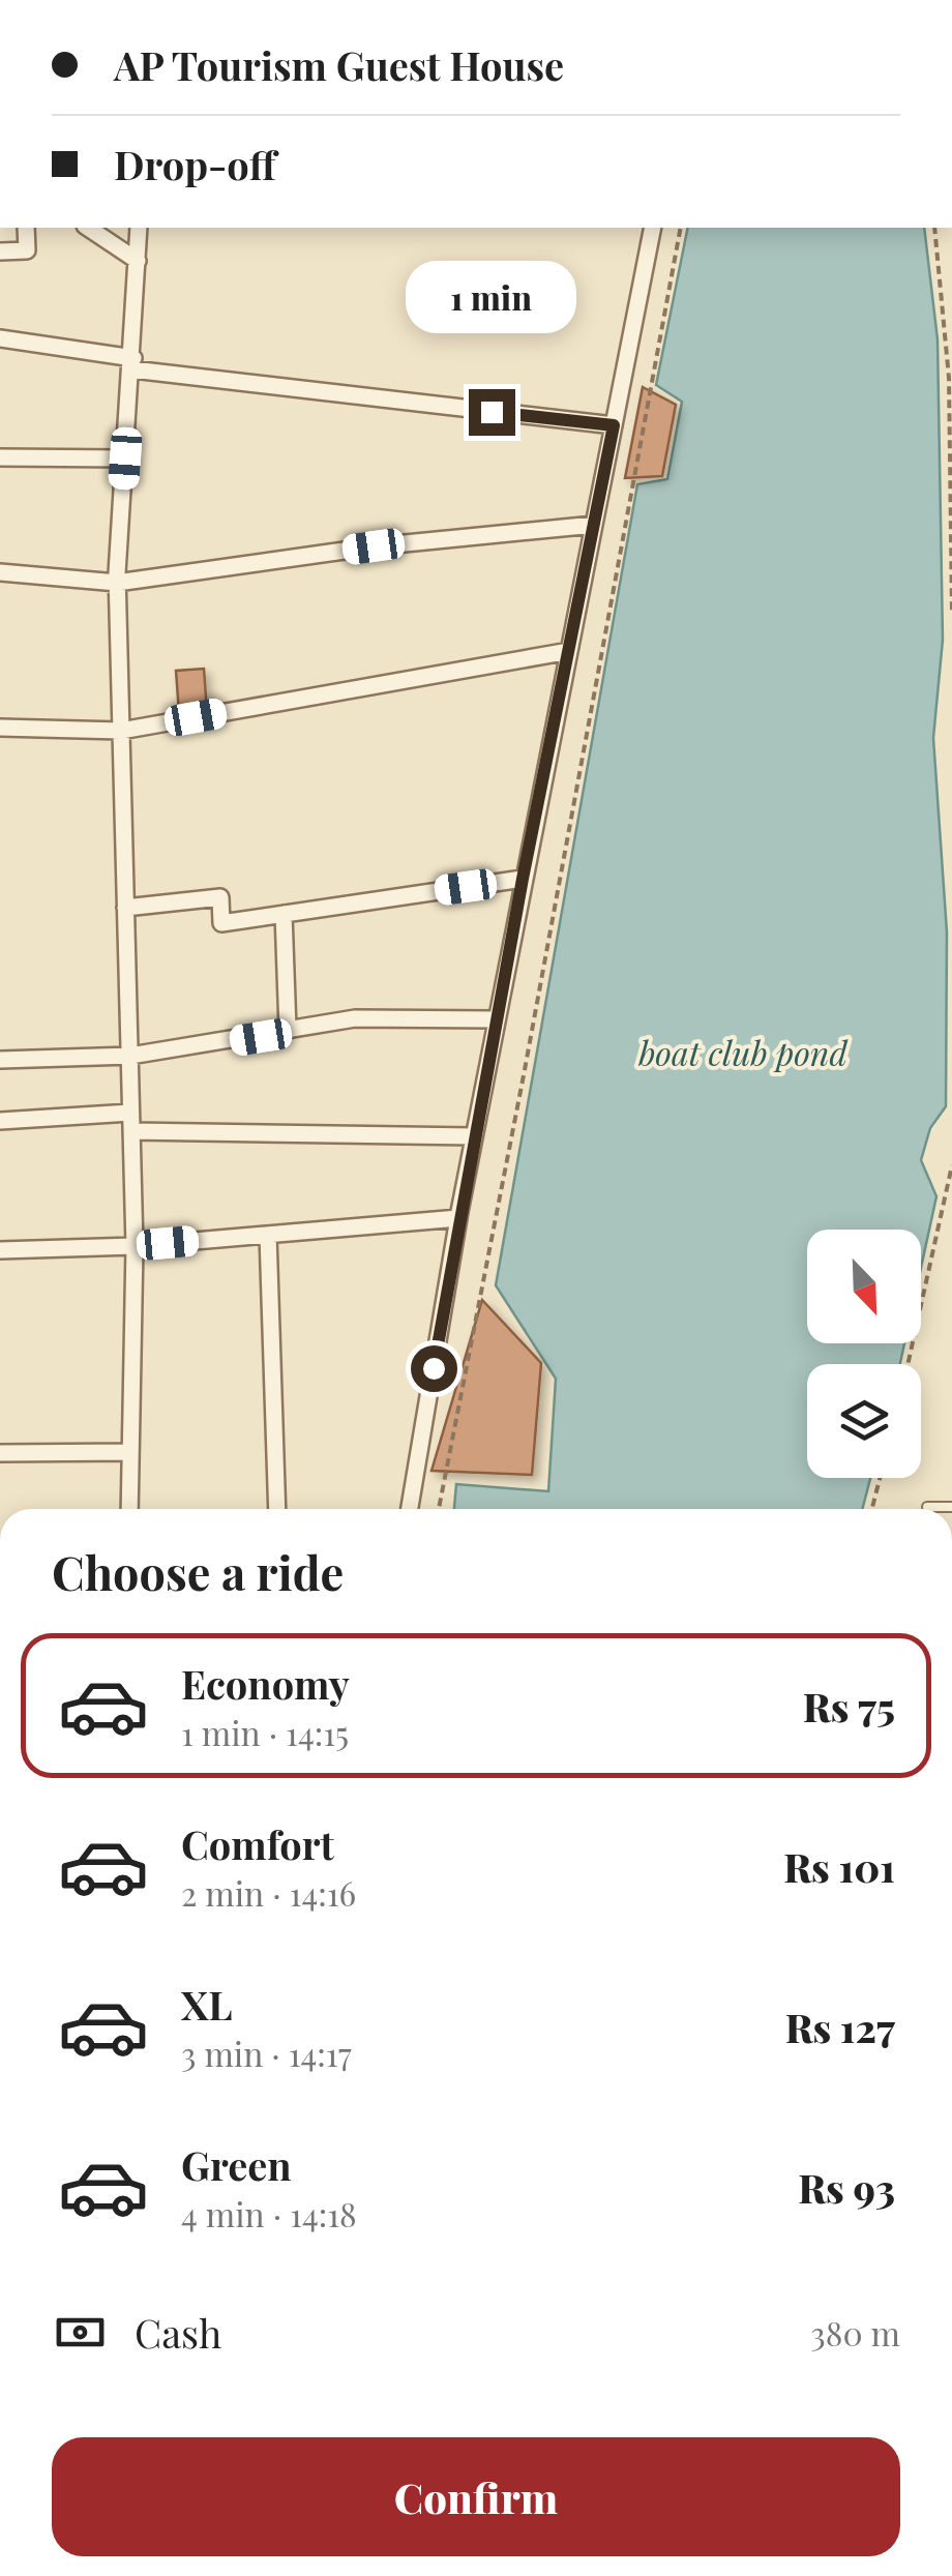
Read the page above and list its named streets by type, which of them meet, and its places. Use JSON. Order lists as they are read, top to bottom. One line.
{"water":["boat club pond"],"north":"bottom right","page":{"banner":["AP Tourism Guest House","Drop-off"],"bubble":"1 min","heading":"Choose a ride","list":[{"name":"Economy","note":"1 min · 14:15","value":"Rs 75"},{"name":"Comfort","note":"2 min · 14:16","value":"Rs 101"},{"name":"XL","note":"3 min · 14:17","value":"Rs 127"},{"name":"Green","note":"4 min · 14:18","value":"Rs 93"}],"pay":["Cash","380 m"],"buttons":"Confirm"}}
